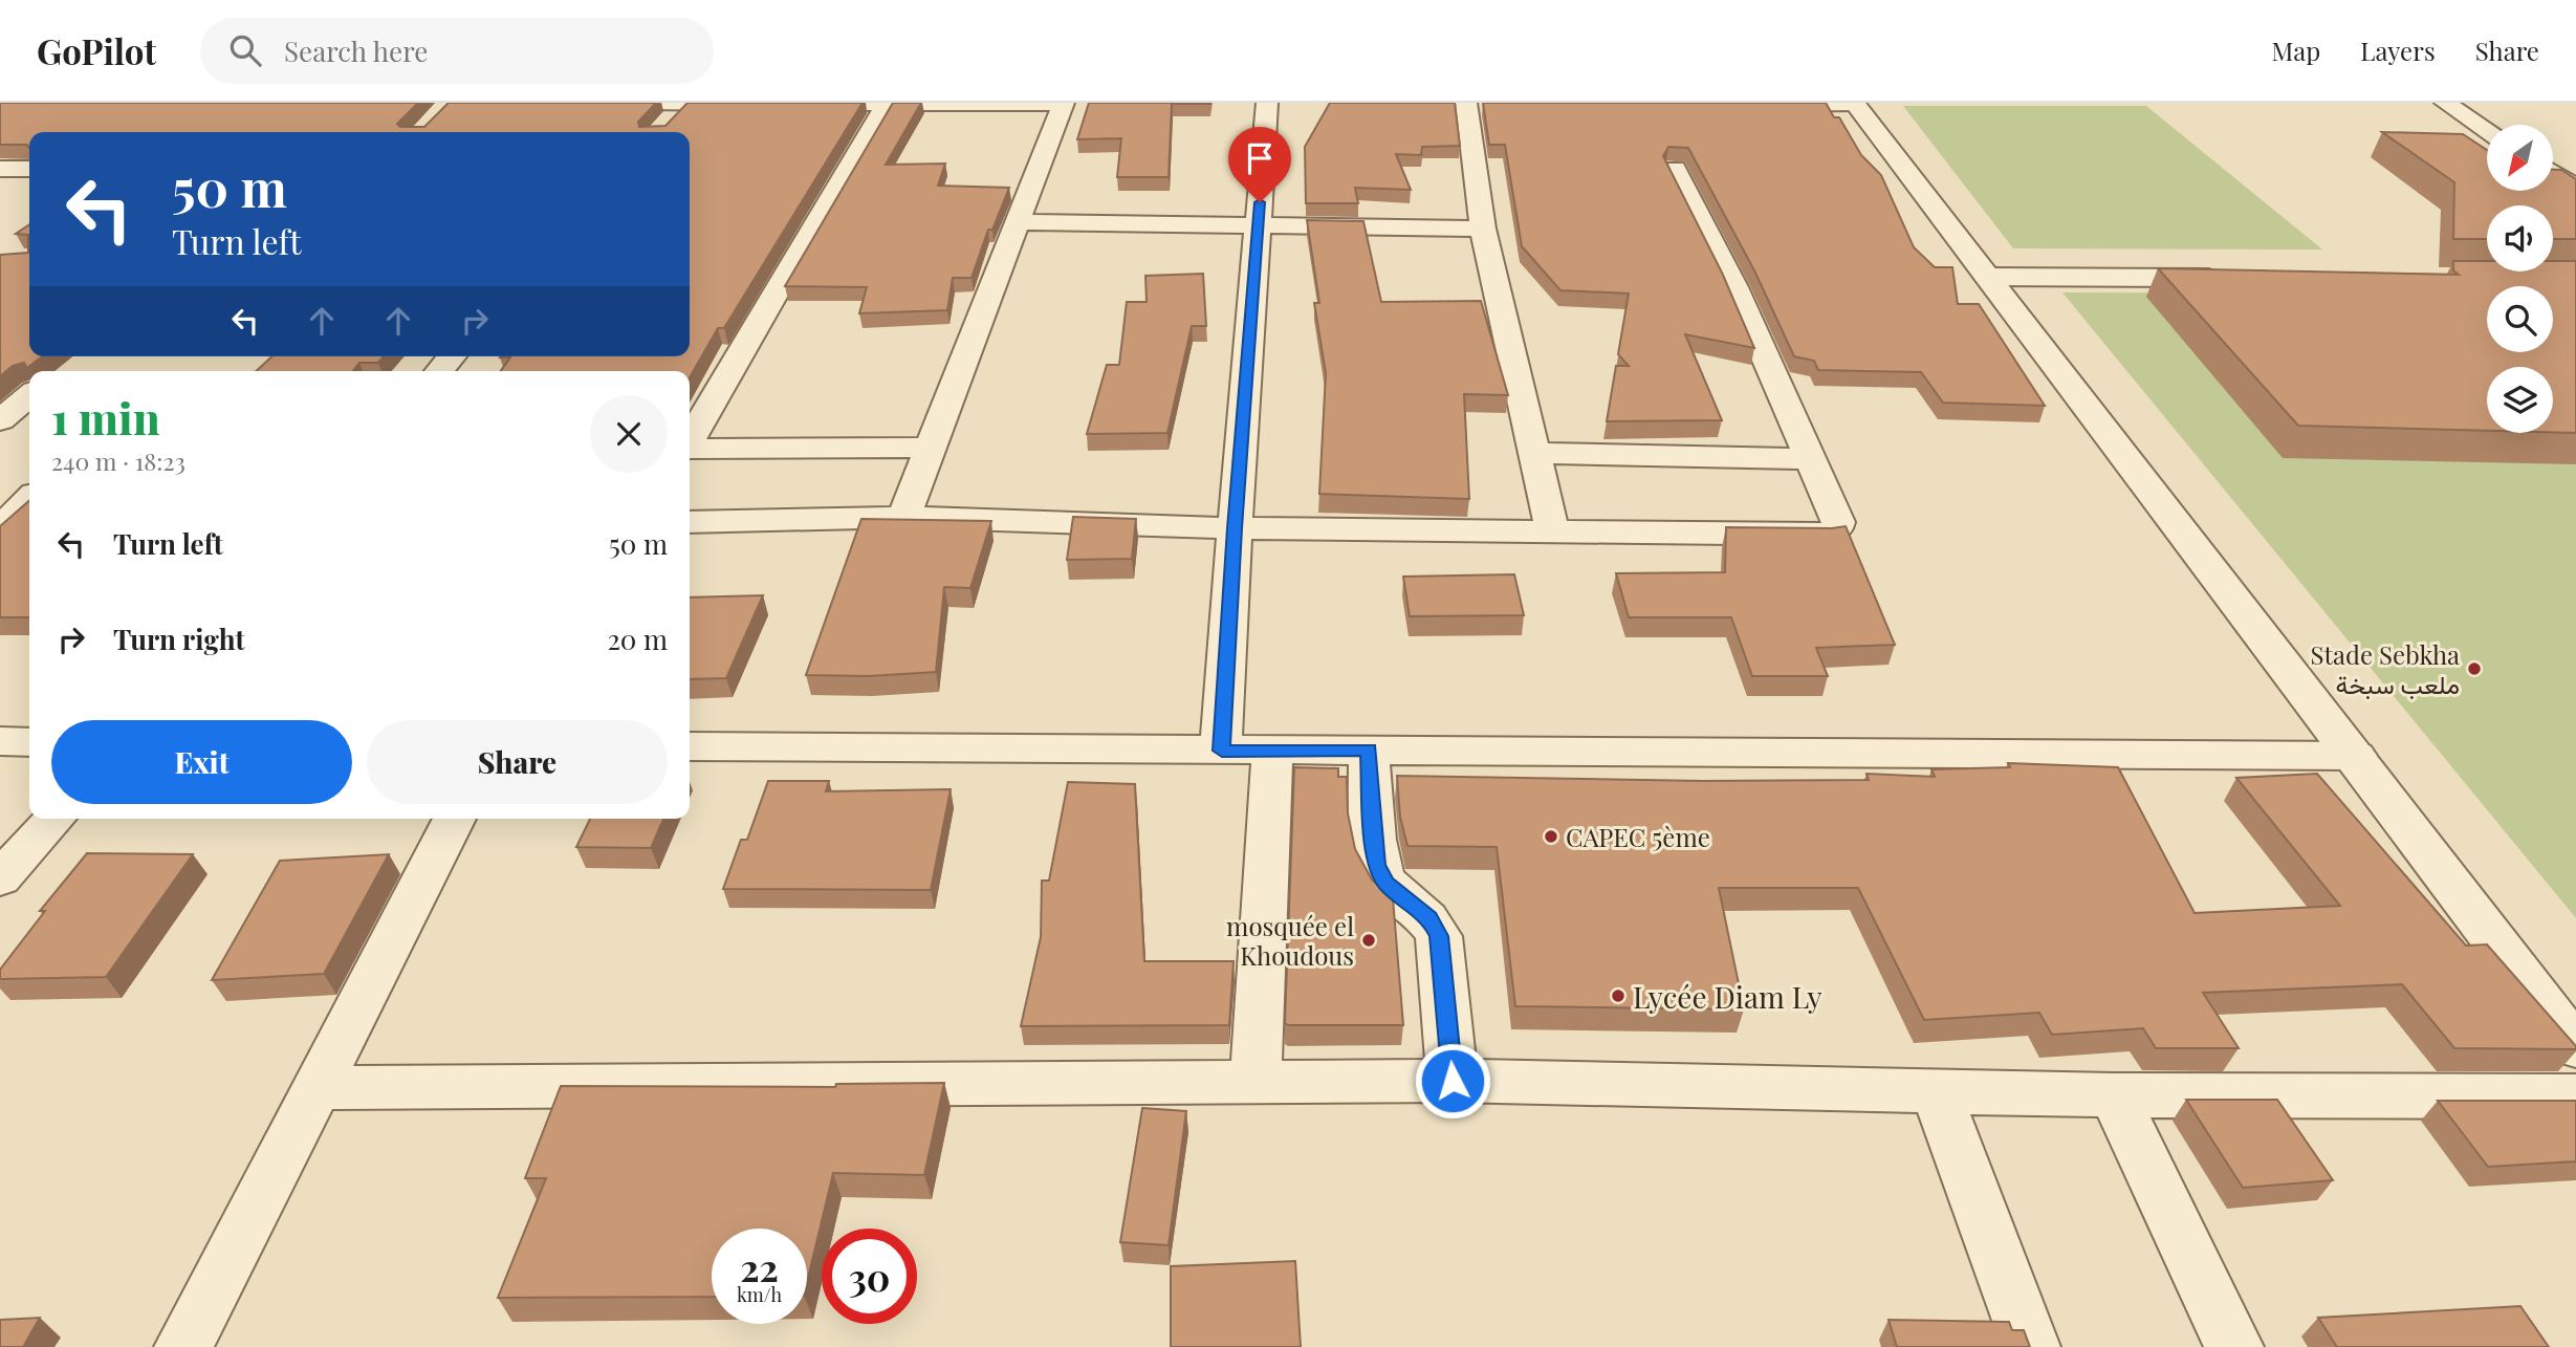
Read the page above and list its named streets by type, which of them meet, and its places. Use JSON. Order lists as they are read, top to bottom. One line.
{"places":["Stade Sebkha ملعب سبخة","CAPEC 5ème","mosquée el Khoudous","Lycée Diam Ly"],"north":"bottom left","page":{"header":"GoPilot","search":"Search here","nav":["Map","Layers","Share"],"turn":["50 m","Turn left"],"heading":["1 min","240 m · 18:23"],"list":[{"name":"Turn left","value":"50 m"},{"name":"Turn right","value":"20 m"}],"buttons":["Exit","Share"],"speed":"22 km/h","limit":"30"}}
